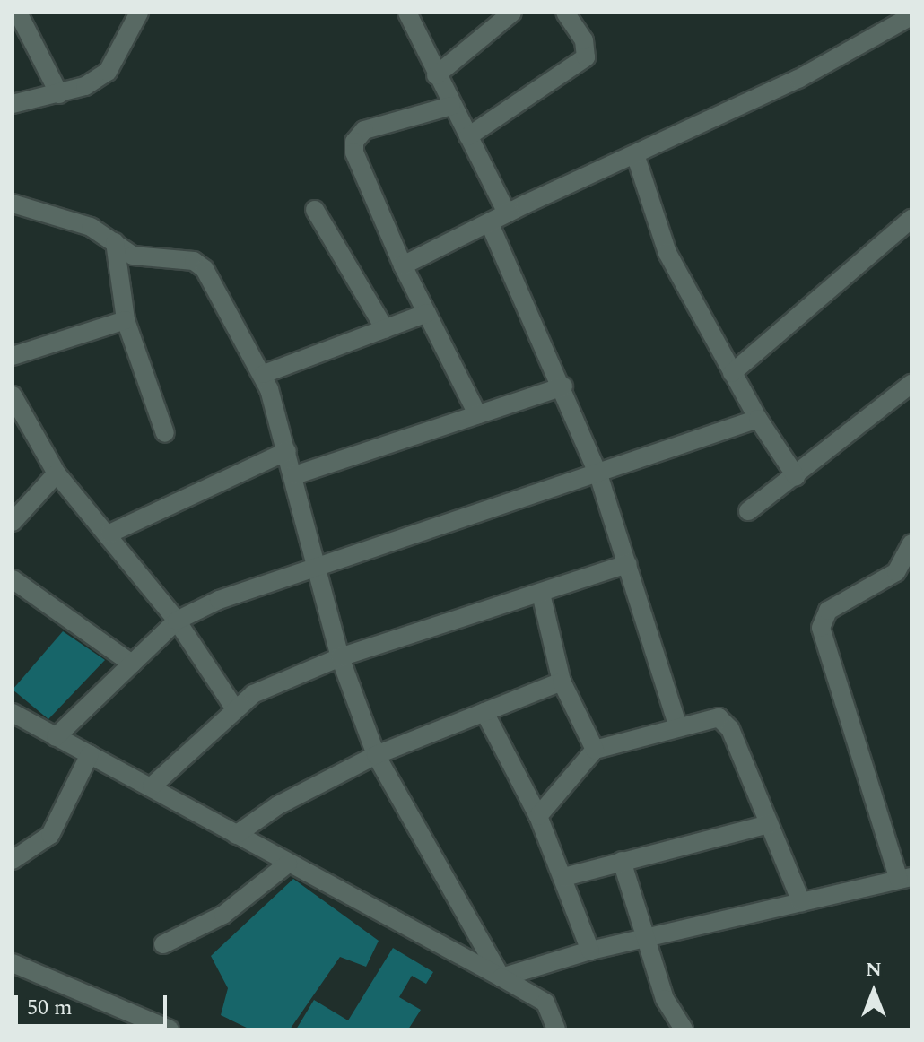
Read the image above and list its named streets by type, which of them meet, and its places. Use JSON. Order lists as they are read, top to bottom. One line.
{"scale_bar":"50 m","north":"top"}
